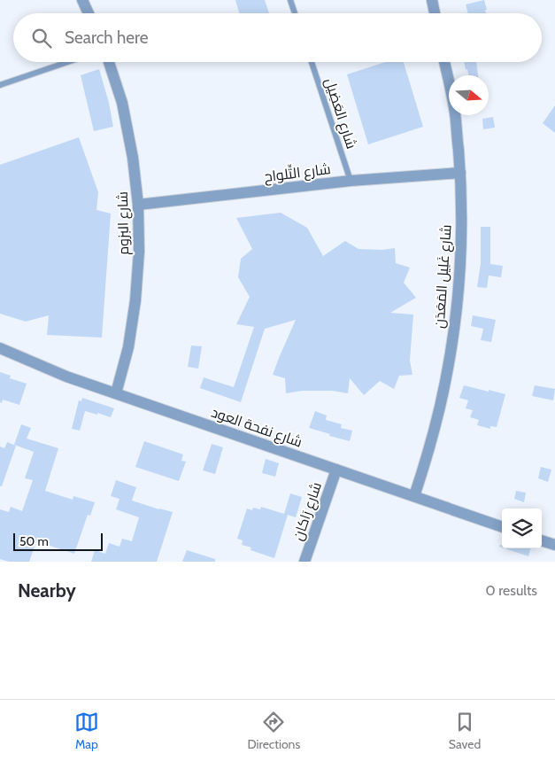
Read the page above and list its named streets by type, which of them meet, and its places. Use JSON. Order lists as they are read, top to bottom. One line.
{"streets":{"street":["شارع التِّلواح","شارع البزوم","شارع غَلِيل المَعَدَن","شارع نفحة العود","شارع رَاكان"],"lane":["شارع العَضِيل"]},"crossings":[["شارع العَضِيل","شارع التِّلواح"],["شارع التِّلواح","شارع البزوم"],["شارع التِّلواح","شارع غَلِيل المَعَدَن"],["شارع البزوم","شارع نفحة العود"],["شارع غَلِيل المَعَدَن","شارع نفحة العود"],["شارع نفحة العود","شارع رَاكان"]],"scale_bar":"50 m","north":"right","page":{"search":"Search here","scale":"50 m","heading":["Nearby","0 results"],"nav":["Map","Directions","Saved"]}}
